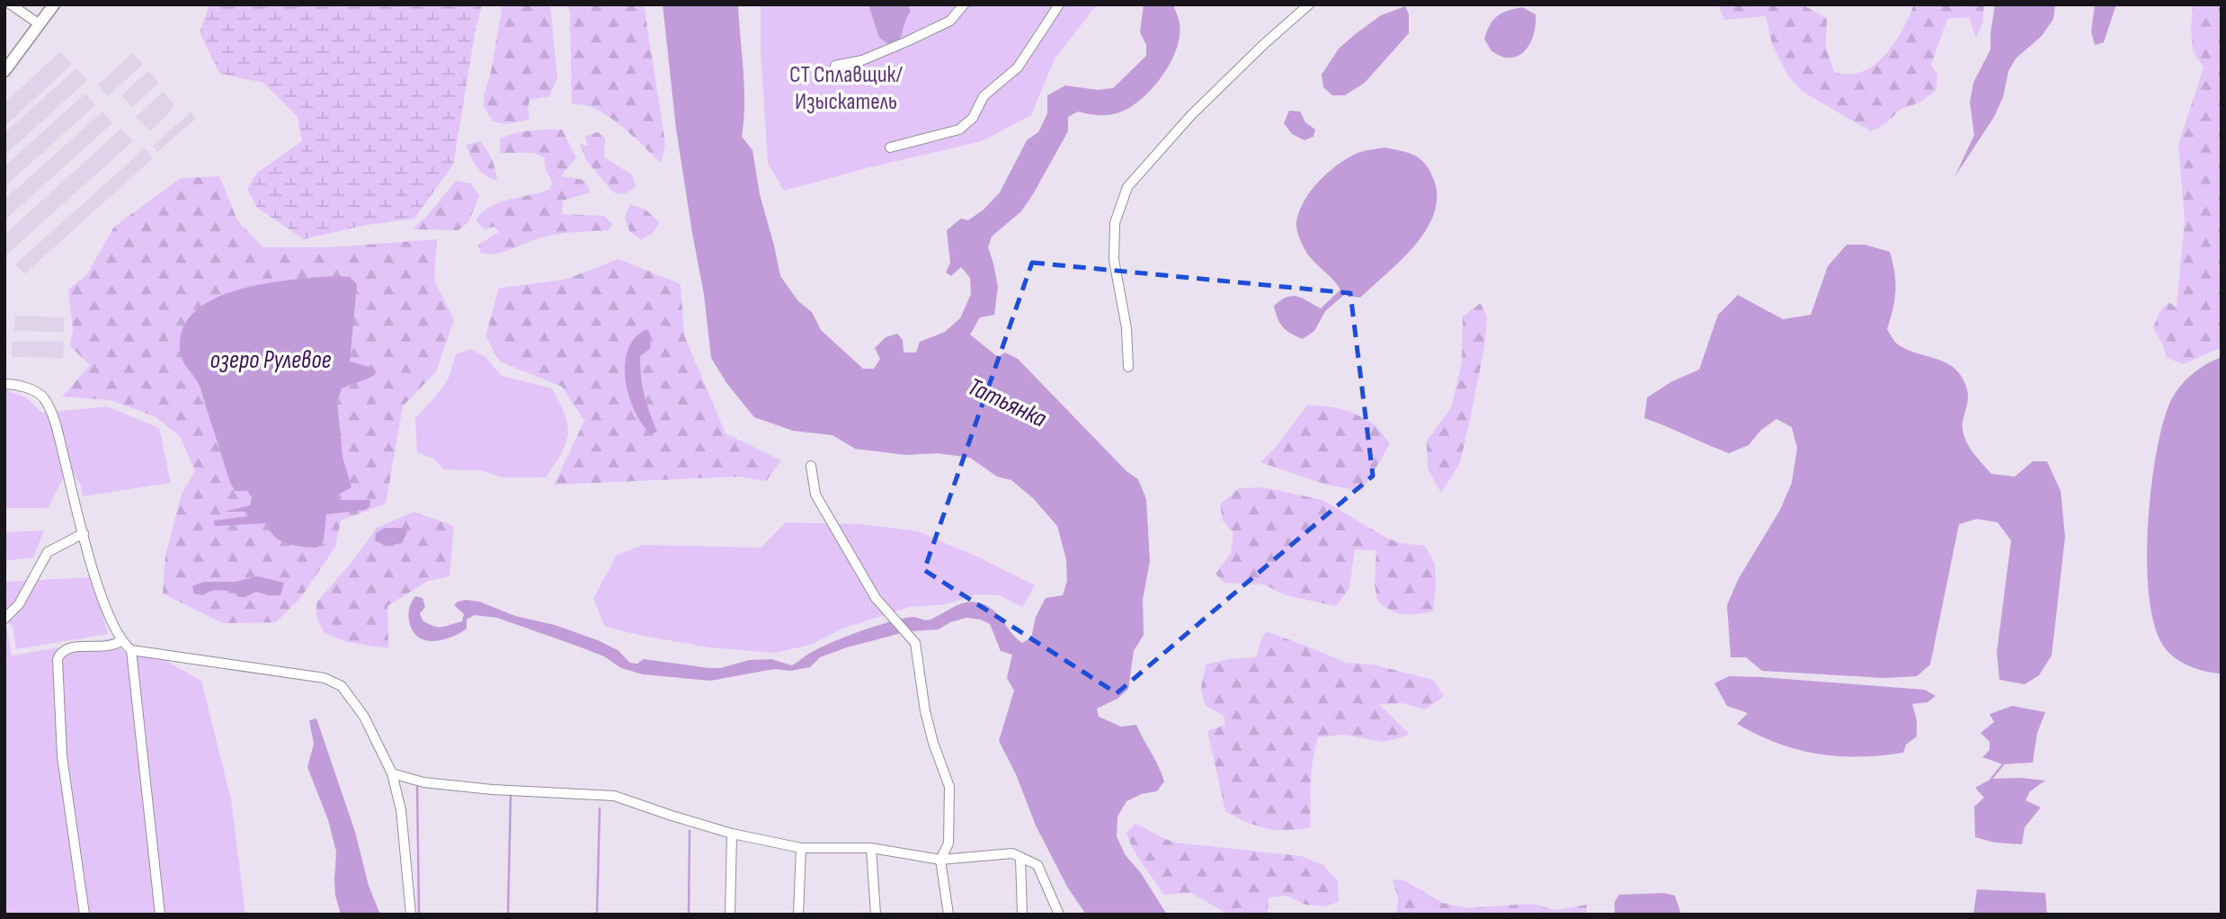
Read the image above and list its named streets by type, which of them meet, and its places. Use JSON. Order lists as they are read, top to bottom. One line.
{"water":["озеро Рулевое","Татьянка"],"parks":["СТ Сплавщик/ Изыскатель"]}
